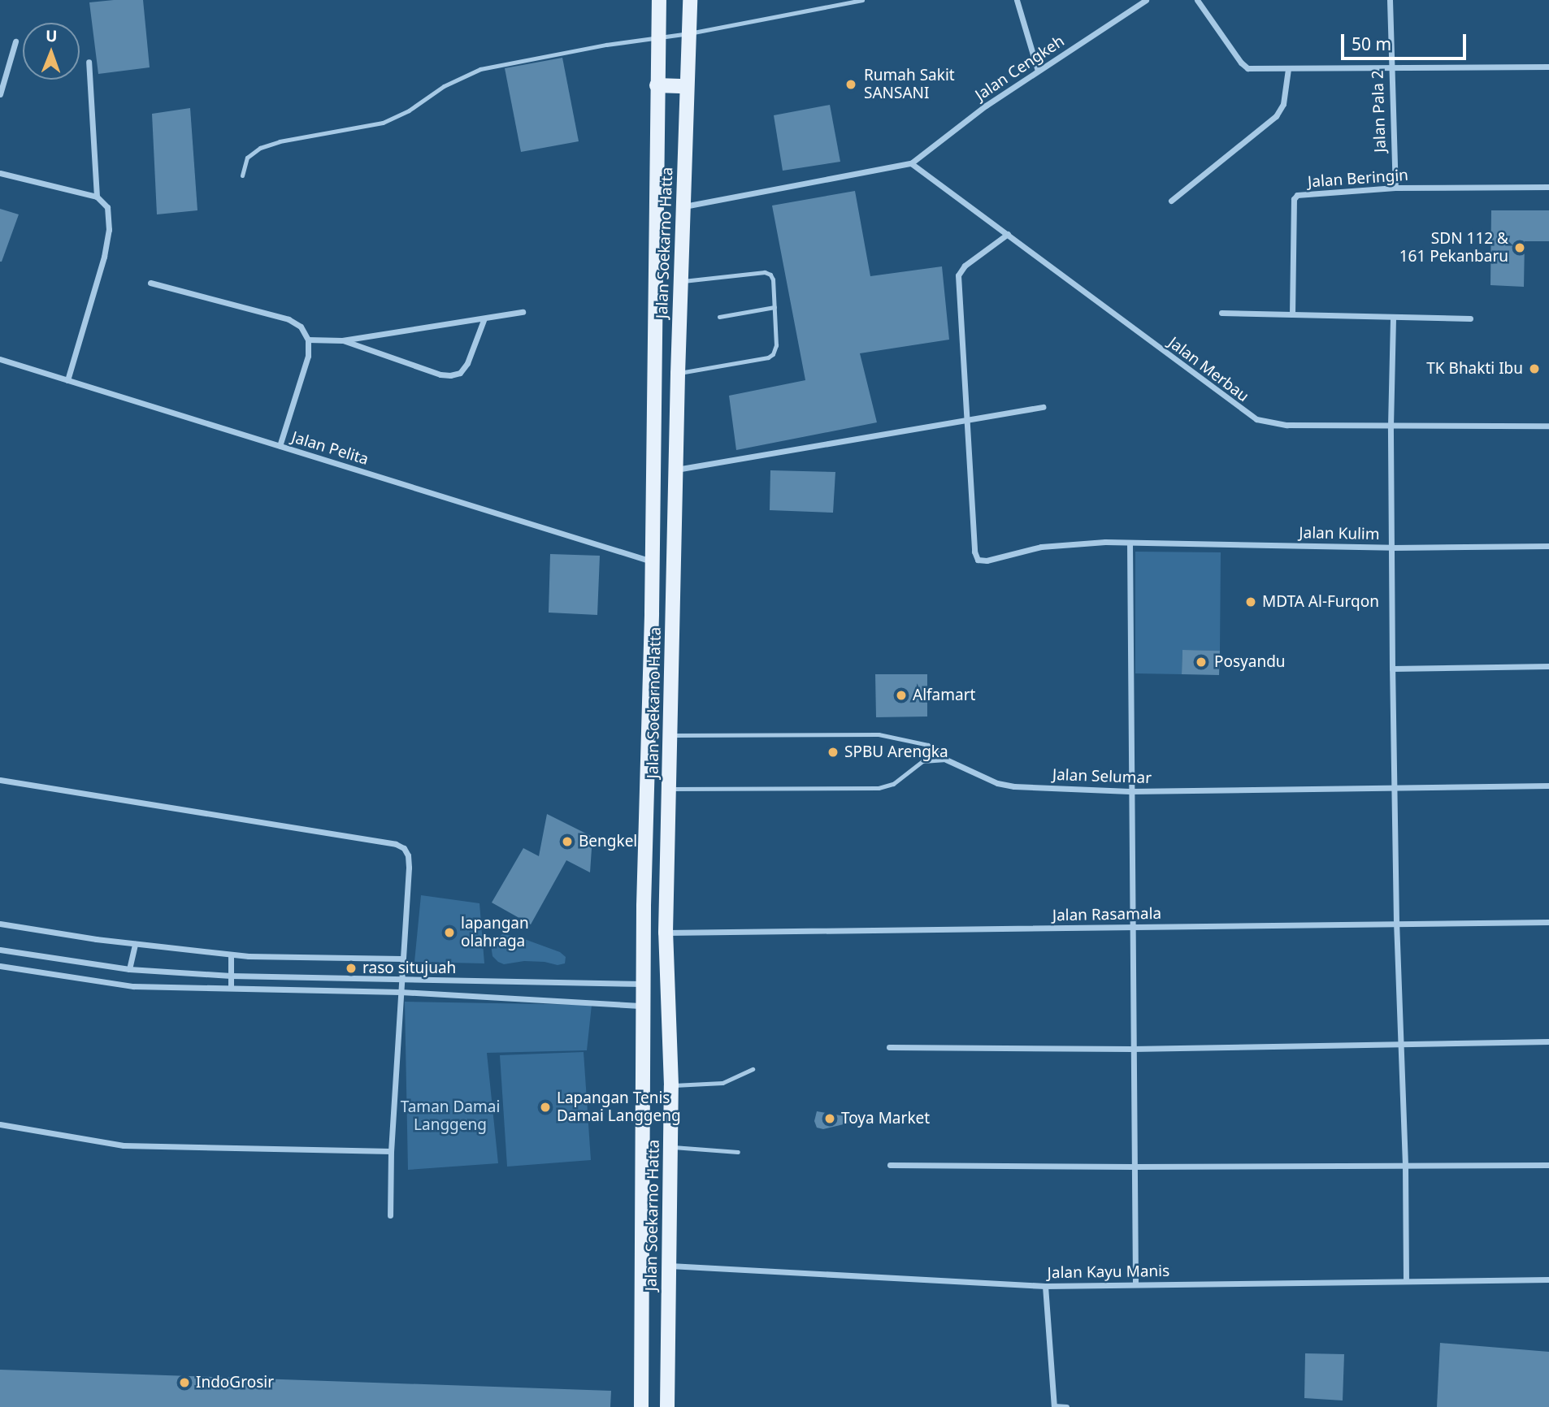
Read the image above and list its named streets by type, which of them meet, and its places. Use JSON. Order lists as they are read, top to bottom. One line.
{"streets":{"main road":["Jalan Soekarno Hatta"],"street":["Jalan Cengkeh","Jalan Pala 2","Jalan Beringin","Jalan Merbau","Jalan Pelita","Jalan Kulim","Jalan Selumar","Jalan Rasamala","Jalan Kayu Manis"]},"crossings":[["Jalan Cengkeh","Jalan Merbau"],["Jalan Pala 2","Jalan Beringin"],["Jalan Soekarno Hatta","Jalan Pelita"],["Jalan Soekarno Hatta","Jalan Rasamala"],["Jalan Soekarno Hatta","Jalan Kayu Manis"]],"parks":["Taman Damai Langgeng"],"places":["Rumah Sakit SANSANI","SDN 112 & 161 Pekanbaru","TK Bhakti Ibu","MDTA Al-Furqon","Posyandu","Alfamart","SPBU Arengka","Bengkel","lapangan olahraga","raso situjuah","Lapangan Tenis Damai Langgeng","Toya Market","IndoGrosir"],"scale_bar":"50 m","north":"top"}
